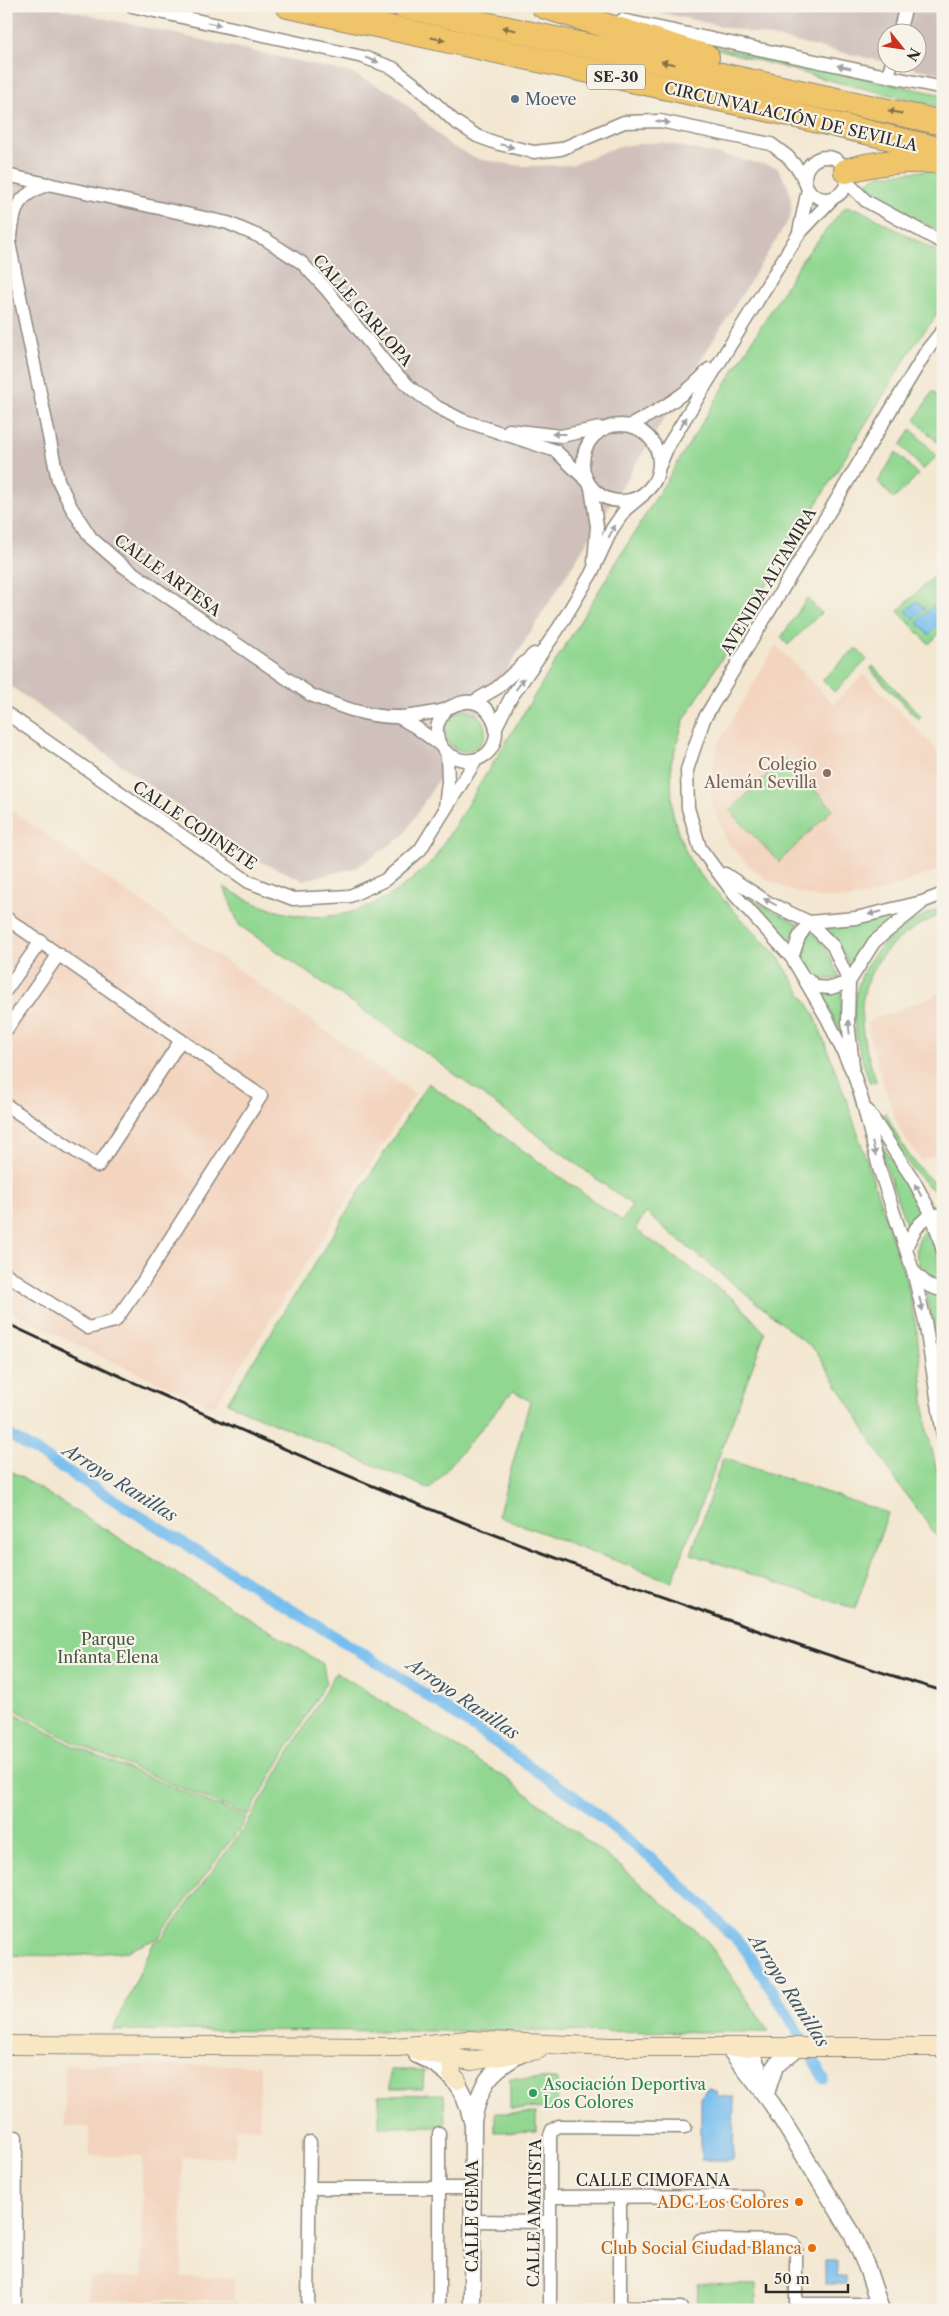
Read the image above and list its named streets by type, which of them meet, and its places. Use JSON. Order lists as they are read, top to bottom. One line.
{"streets":{"highway":["SE-30","CIRCUNVALACIÓN DE SEVILLA"],"street":["CALLE GARLOPA","CALLE ARTESA","AVENIDA ALTAMIRA","CALLE COJINETE","CALLE CIMOFANA","CALLE AMATISTA","CALLE GEMA"]},"crossings":[["CALLE GARLOPA","CALLE ARTESA"],["CALLE ARTESA","CALLE COJINETE"],["CALLE CIMOFANA","CALLE AMATISTA"]],"water":["Arroyo Ranillas"],"parks":["Parque Infanta Elena"],"places":["Moeve","Colegio Alemán Sevilla","Asociación Deportiva Los Colores","ADC Los Colores","Club Social Ciudad Blanca"],"scale_bar":"50 m","north":"bottom right"}
